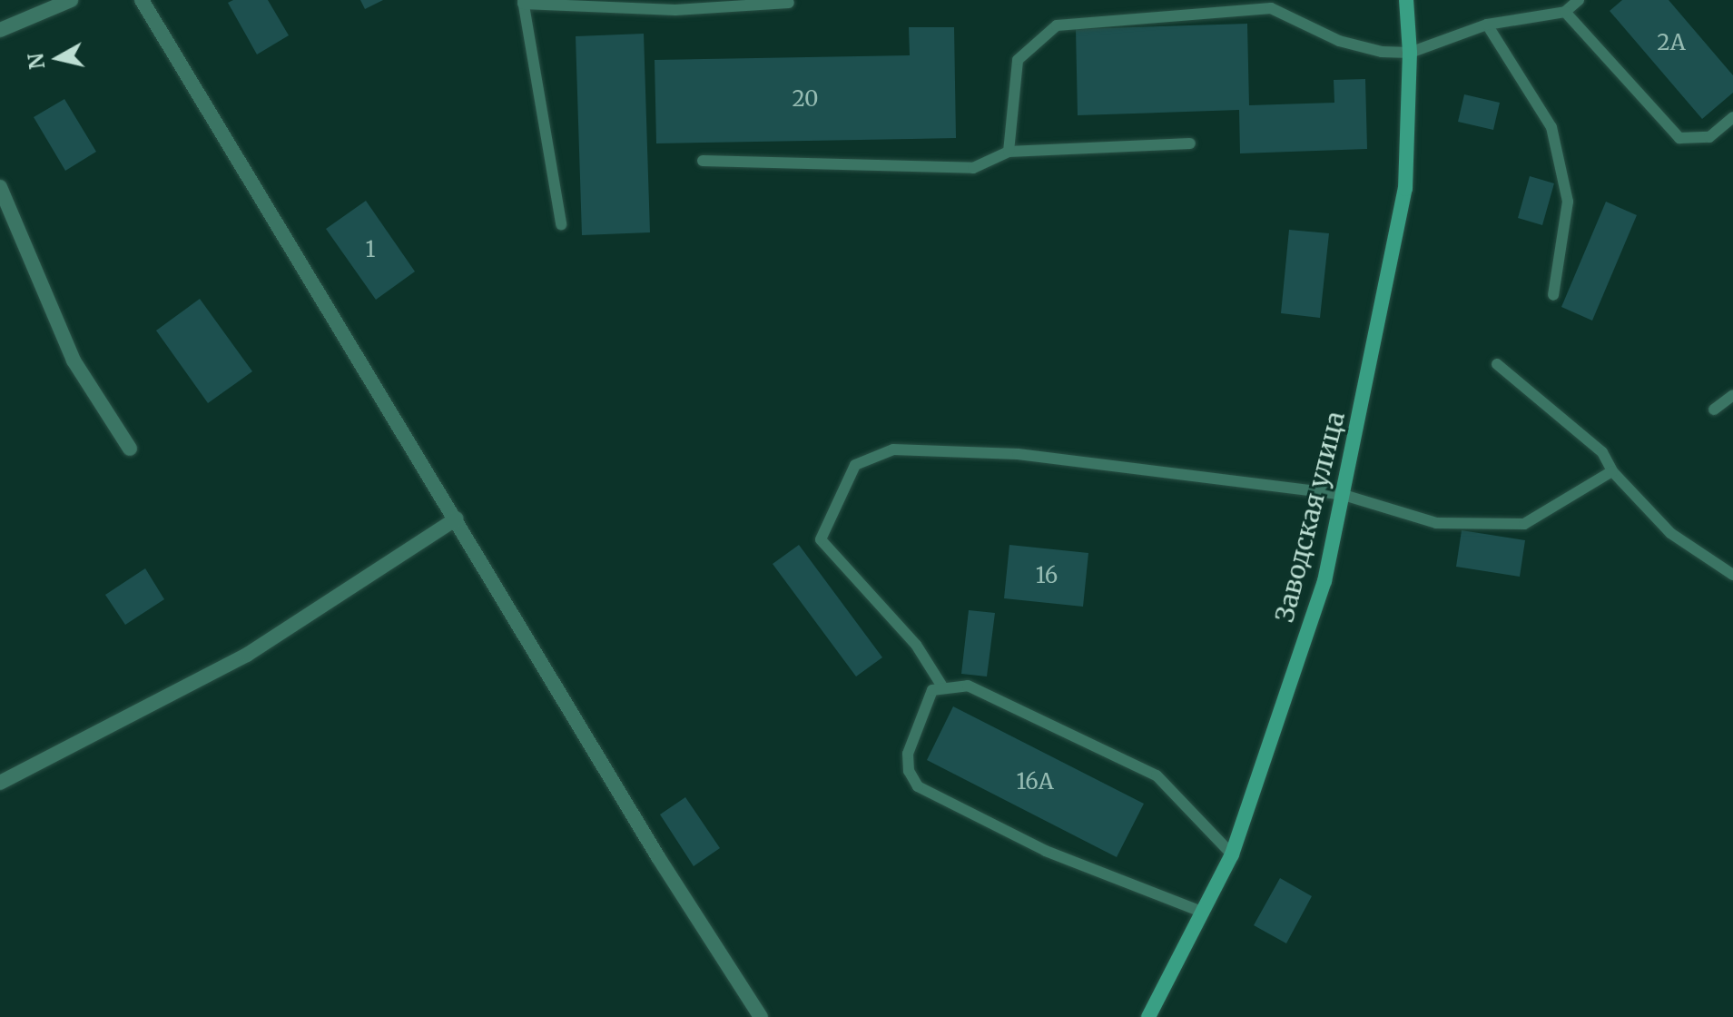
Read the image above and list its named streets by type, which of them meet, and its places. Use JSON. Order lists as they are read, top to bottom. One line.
{"streets":{"street":["Заводская улица"]},"house_numbers":["2А","20","1","16","16А"],"north":"left"}
